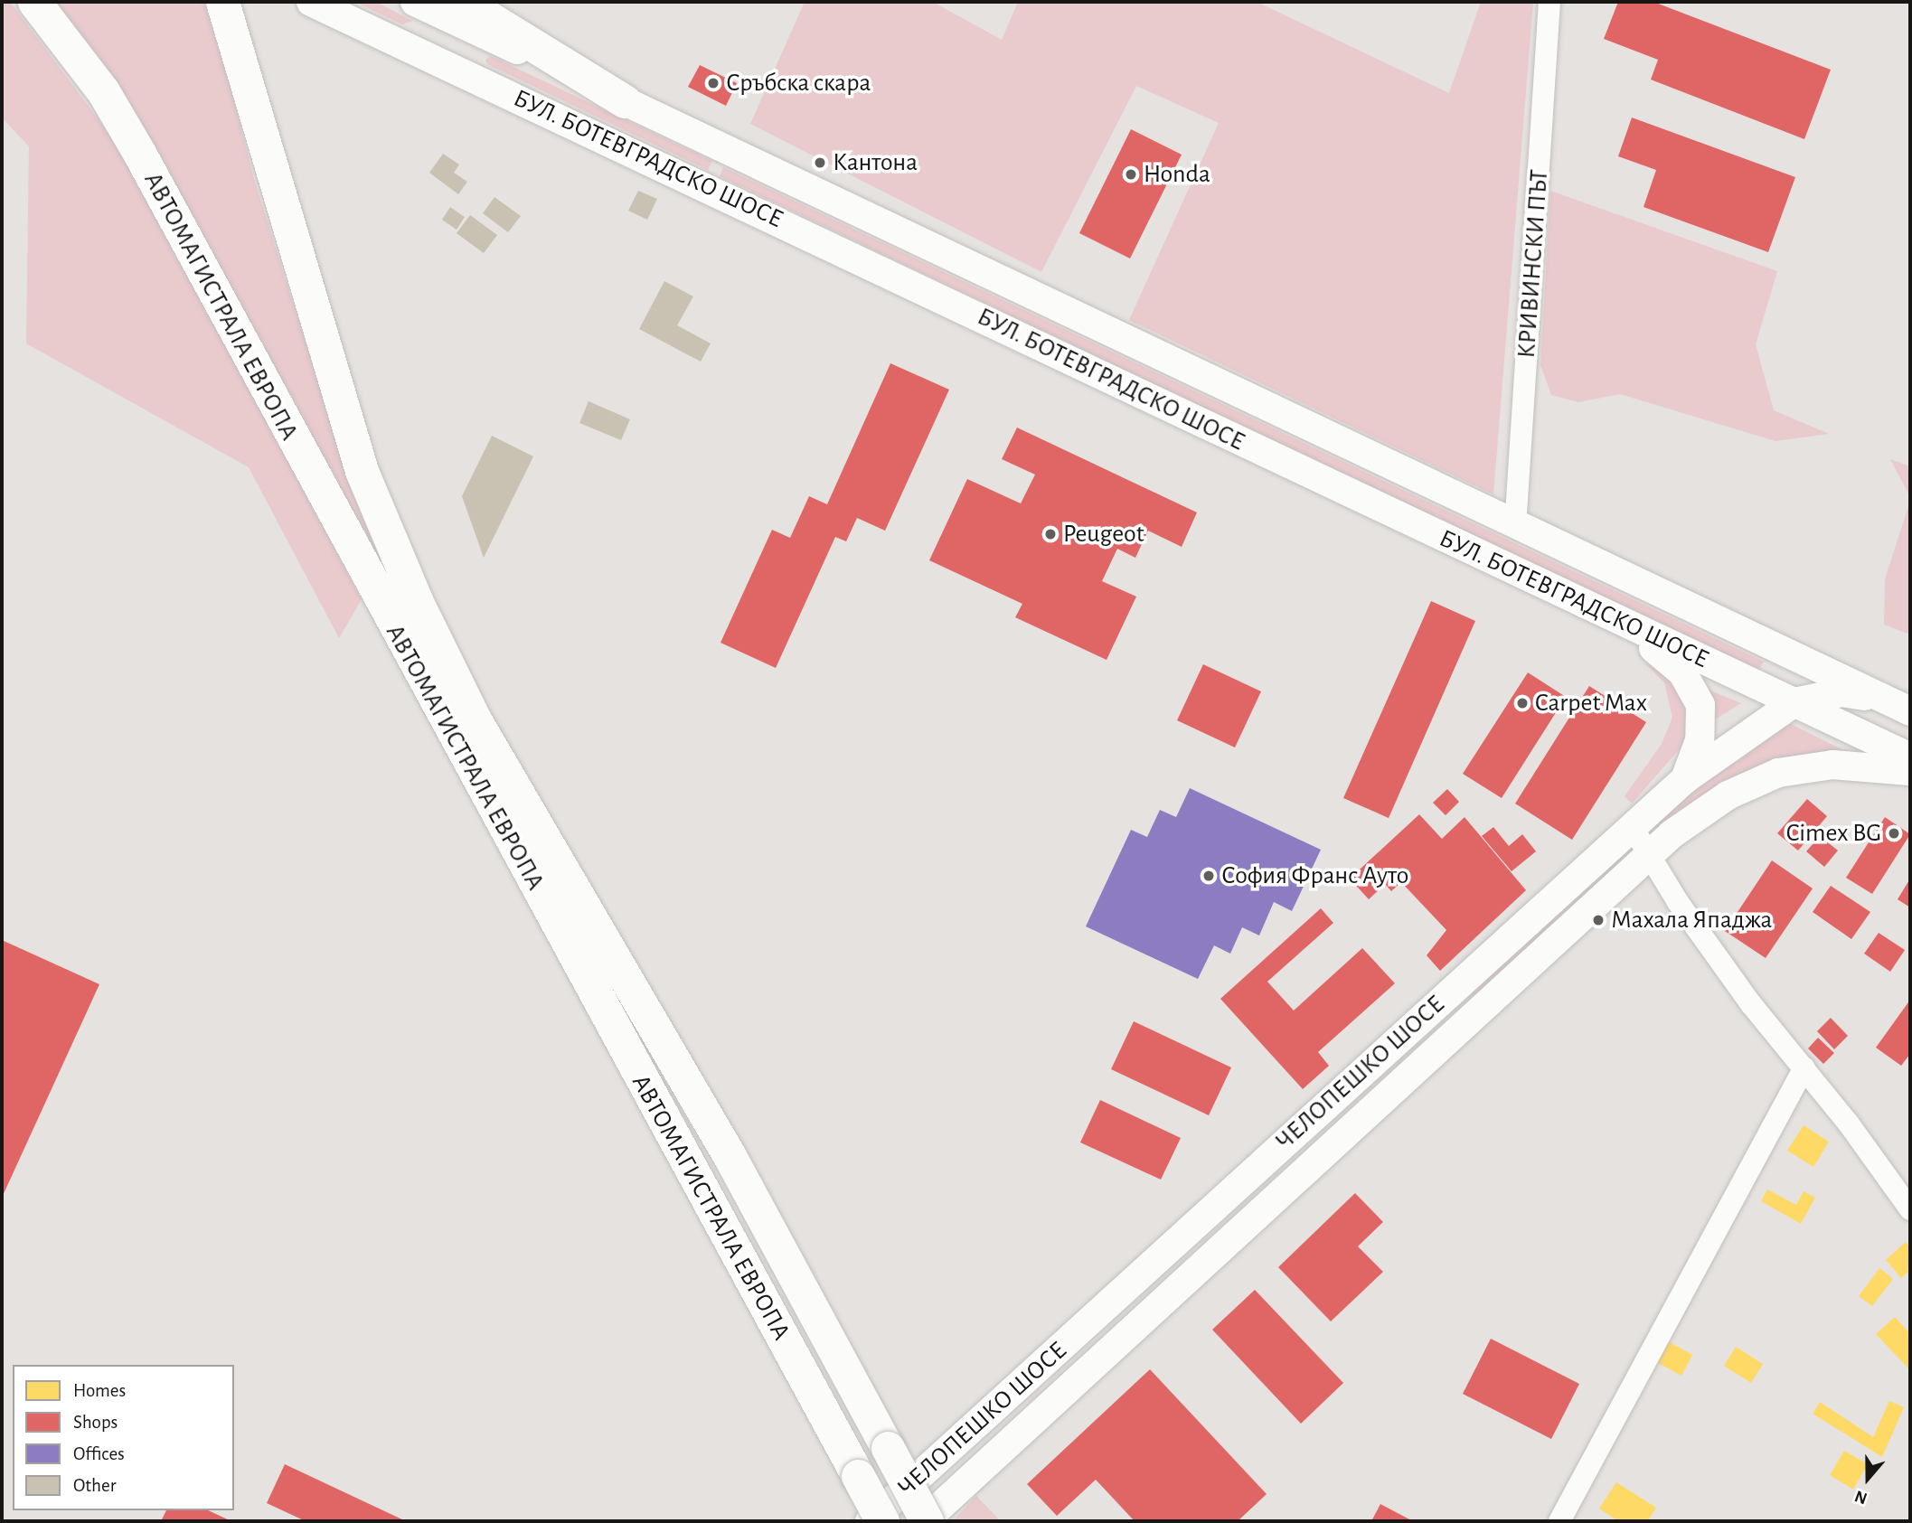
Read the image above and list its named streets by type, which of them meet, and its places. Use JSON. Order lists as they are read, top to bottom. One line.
{"streets":{"highway":["АВТОМАГИСТРАЛА ЕВРОПА"],"main road":["БУЛ. БОТЕВГРАДСКО ШОСЕ","ЧЕЛОПЕШКО ШОСЕ"],"street":["КРИВИНСКИ ПЪТ"]},"crossings":[["БУЛ. БОТЕВГРАДСКО ШОСЕ","КРИВИНСКИ ПЪТ"],["БУЛ. БОТЕВГРАДСКО ШОСЕ","ЧЕЛОПЕШКО ШОСЕ"],["АВТОМАГИСТРАЛА ЕВРОПА","ЧЕЛОПЕШКО ШОСЕ"]],"places":["Сръбска скара","Кантона","Honda","Peugeot","Carpet Max","Cimex BG","София Франс Ауто","Махала Япаджа"],"legend":["Homes","Shops","Offices","Other"],"north":"bottom"}
